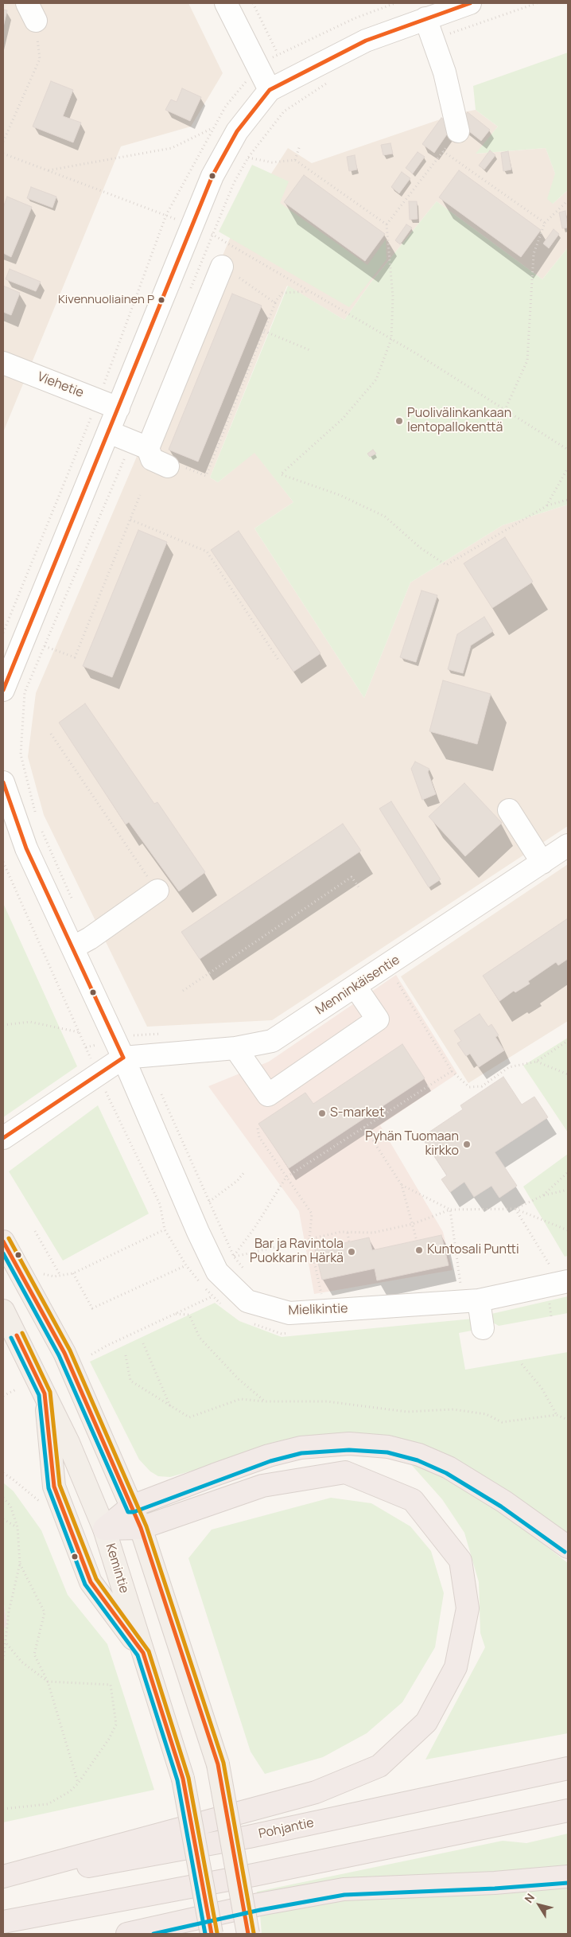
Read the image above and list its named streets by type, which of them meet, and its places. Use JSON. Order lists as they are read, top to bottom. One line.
{"streets":{"highway":["Pohjantie"],"main road":["Kemintie"],"street":["Viehetie","Menninkäisentie","Mielikintie"]},"crossings":[["Menninkäisentie","Mielikintie"]],"places":["Kivennuoliainen P","Puolivälinkankaan lentopallokenttä","S-market","Pyhän Tuomaan kirkko","Kuntosali Puntti","Bar ja Ravintola Puokkarin Härkä"],"north":"top left"}
